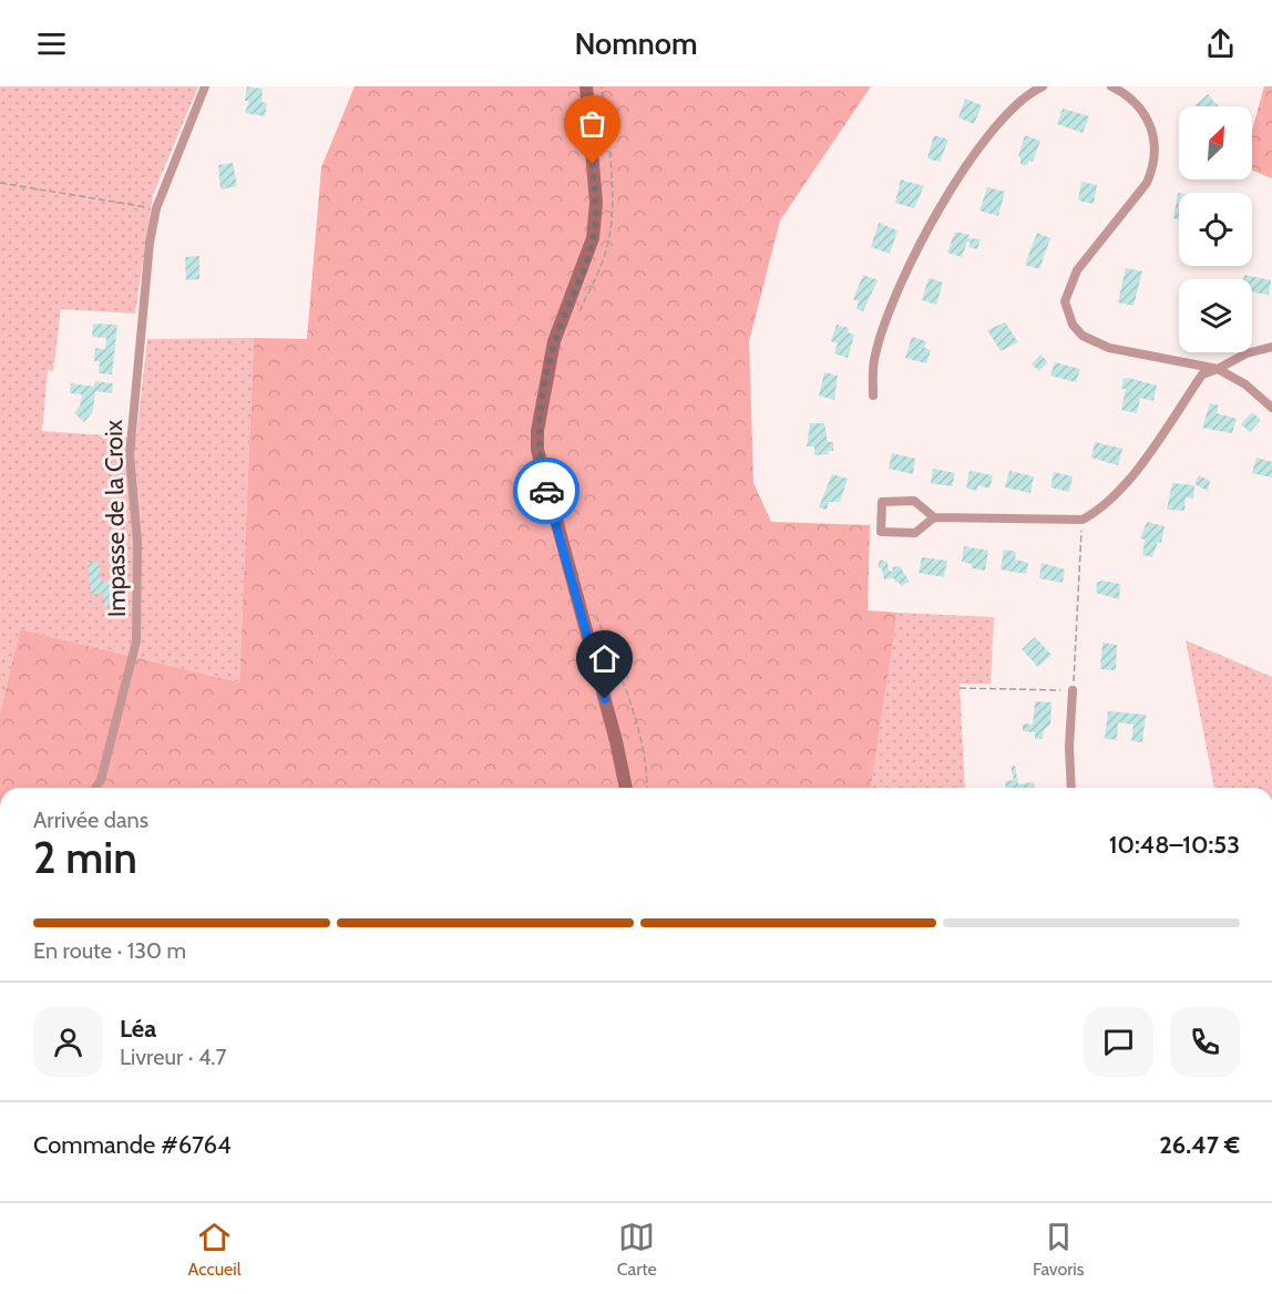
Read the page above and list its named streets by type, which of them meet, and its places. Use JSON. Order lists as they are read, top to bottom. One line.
{"streets":{"street":["Impasse de la Croix"]},"north":"top right","page":{"header":"Nomnom","heading":["2 min","Arrivée dans","10:48–10:53"],"panel":["Léa","Livreur · 4.7","Commande #6764","26.47 €"],"bar":"En route · 130 m","tabs":["Accueil","Carte","Favoris"]}}
